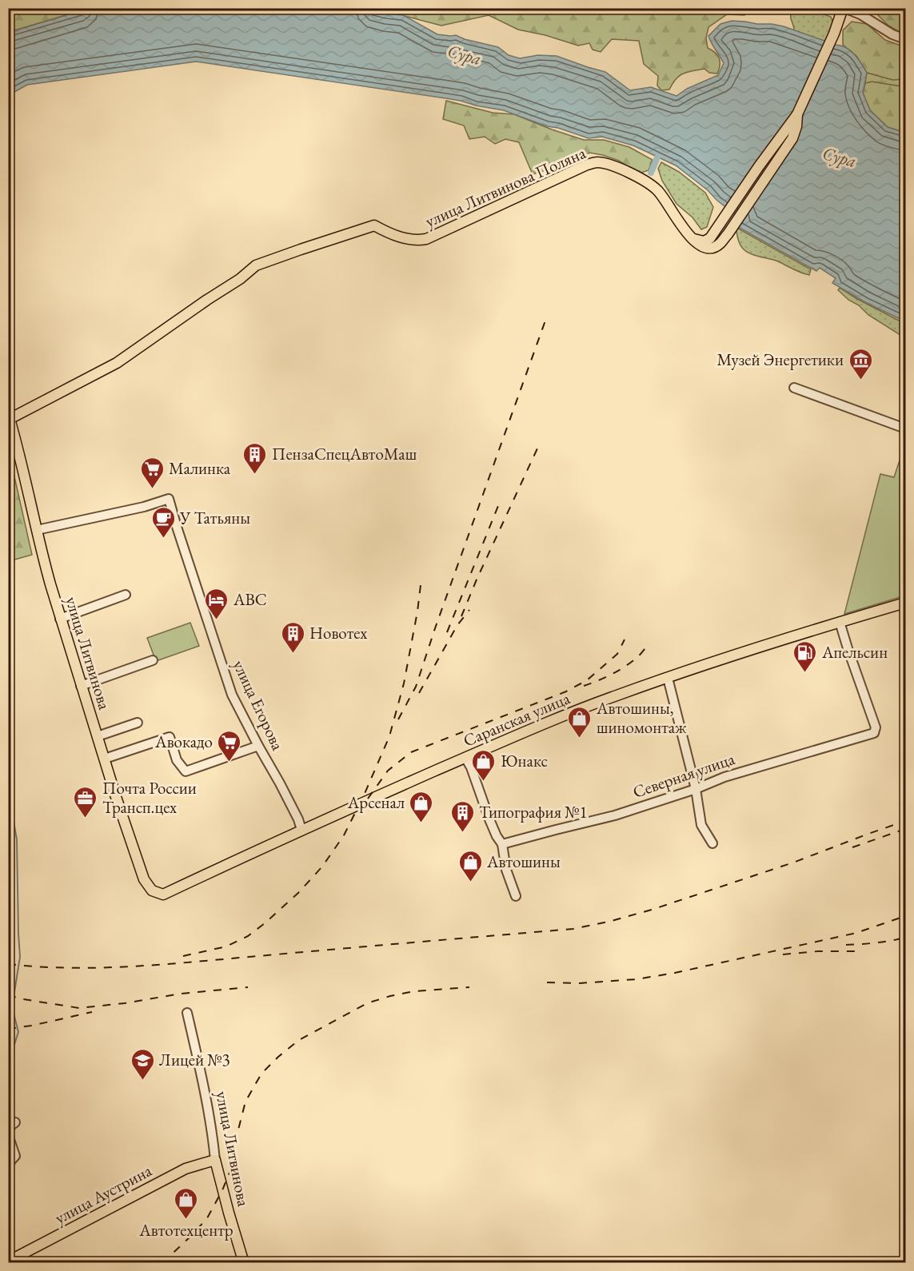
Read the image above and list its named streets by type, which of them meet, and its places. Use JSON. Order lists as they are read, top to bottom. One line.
{"streets":{"main road":["улица Литвинова Поляна","улица Литвинова","Саранская улица","улица Аустрина"],"street":["улица Егорова","Северная улица"]},"crossings":[["улица Литвинова Поляна","улица Литвинова"],["улица Литвинова","улица Егорова"],["улица Литвинова","Саранская улица"],["улица Литвинова","улица Аустрина"],["улица Егорова","Саранская улица"],["Саранская улица","Северная улица"]],"water":["Сура"],"places":{"museum":["Музей Энергетики"],"building":["ПензаСпецАвтоМаш","Новотех","Типография №1"],"supermarket":["Малинка","Авокадо"],"cafe":["У Татьяны"],"hotel":["ABC"],"fuel station":["Апельсин"],"shop":["Автошины, шиномонтаж","Юнакс","Арсенал","Автошины","Автотехцентр"],"office":["Почта России Трансп.цех"],"school or university":["Лицей №3"]}}
